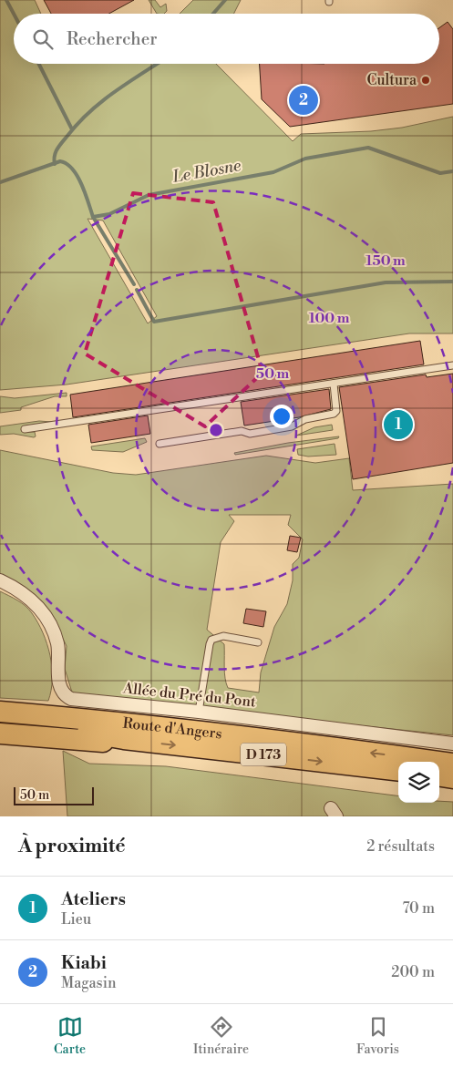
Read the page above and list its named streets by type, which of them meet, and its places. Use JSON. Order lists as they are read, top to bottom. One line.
{"streets":{"highway":["Route d'Angers","D 173"],"street":["Allée du Pré du Pont"]},"water":["Le Blosne"],"places":["Cultura"],"scale_bar":"50 m","page":{"search":"Rechercher","pins":["2","1"],"scale":"50 m","heading":["À proximité","2 résultats"],"list":[{"mark":"1","name":"Ateliers","note":"Lieu","value":"70 m"},{"mark":"2","name":"Kiabi","note":"Magasin","value":"200 m"}],"nav":["Carte","Itinéraire","Favoris"]},"rings":["150 m","100 m","50 m"]}
